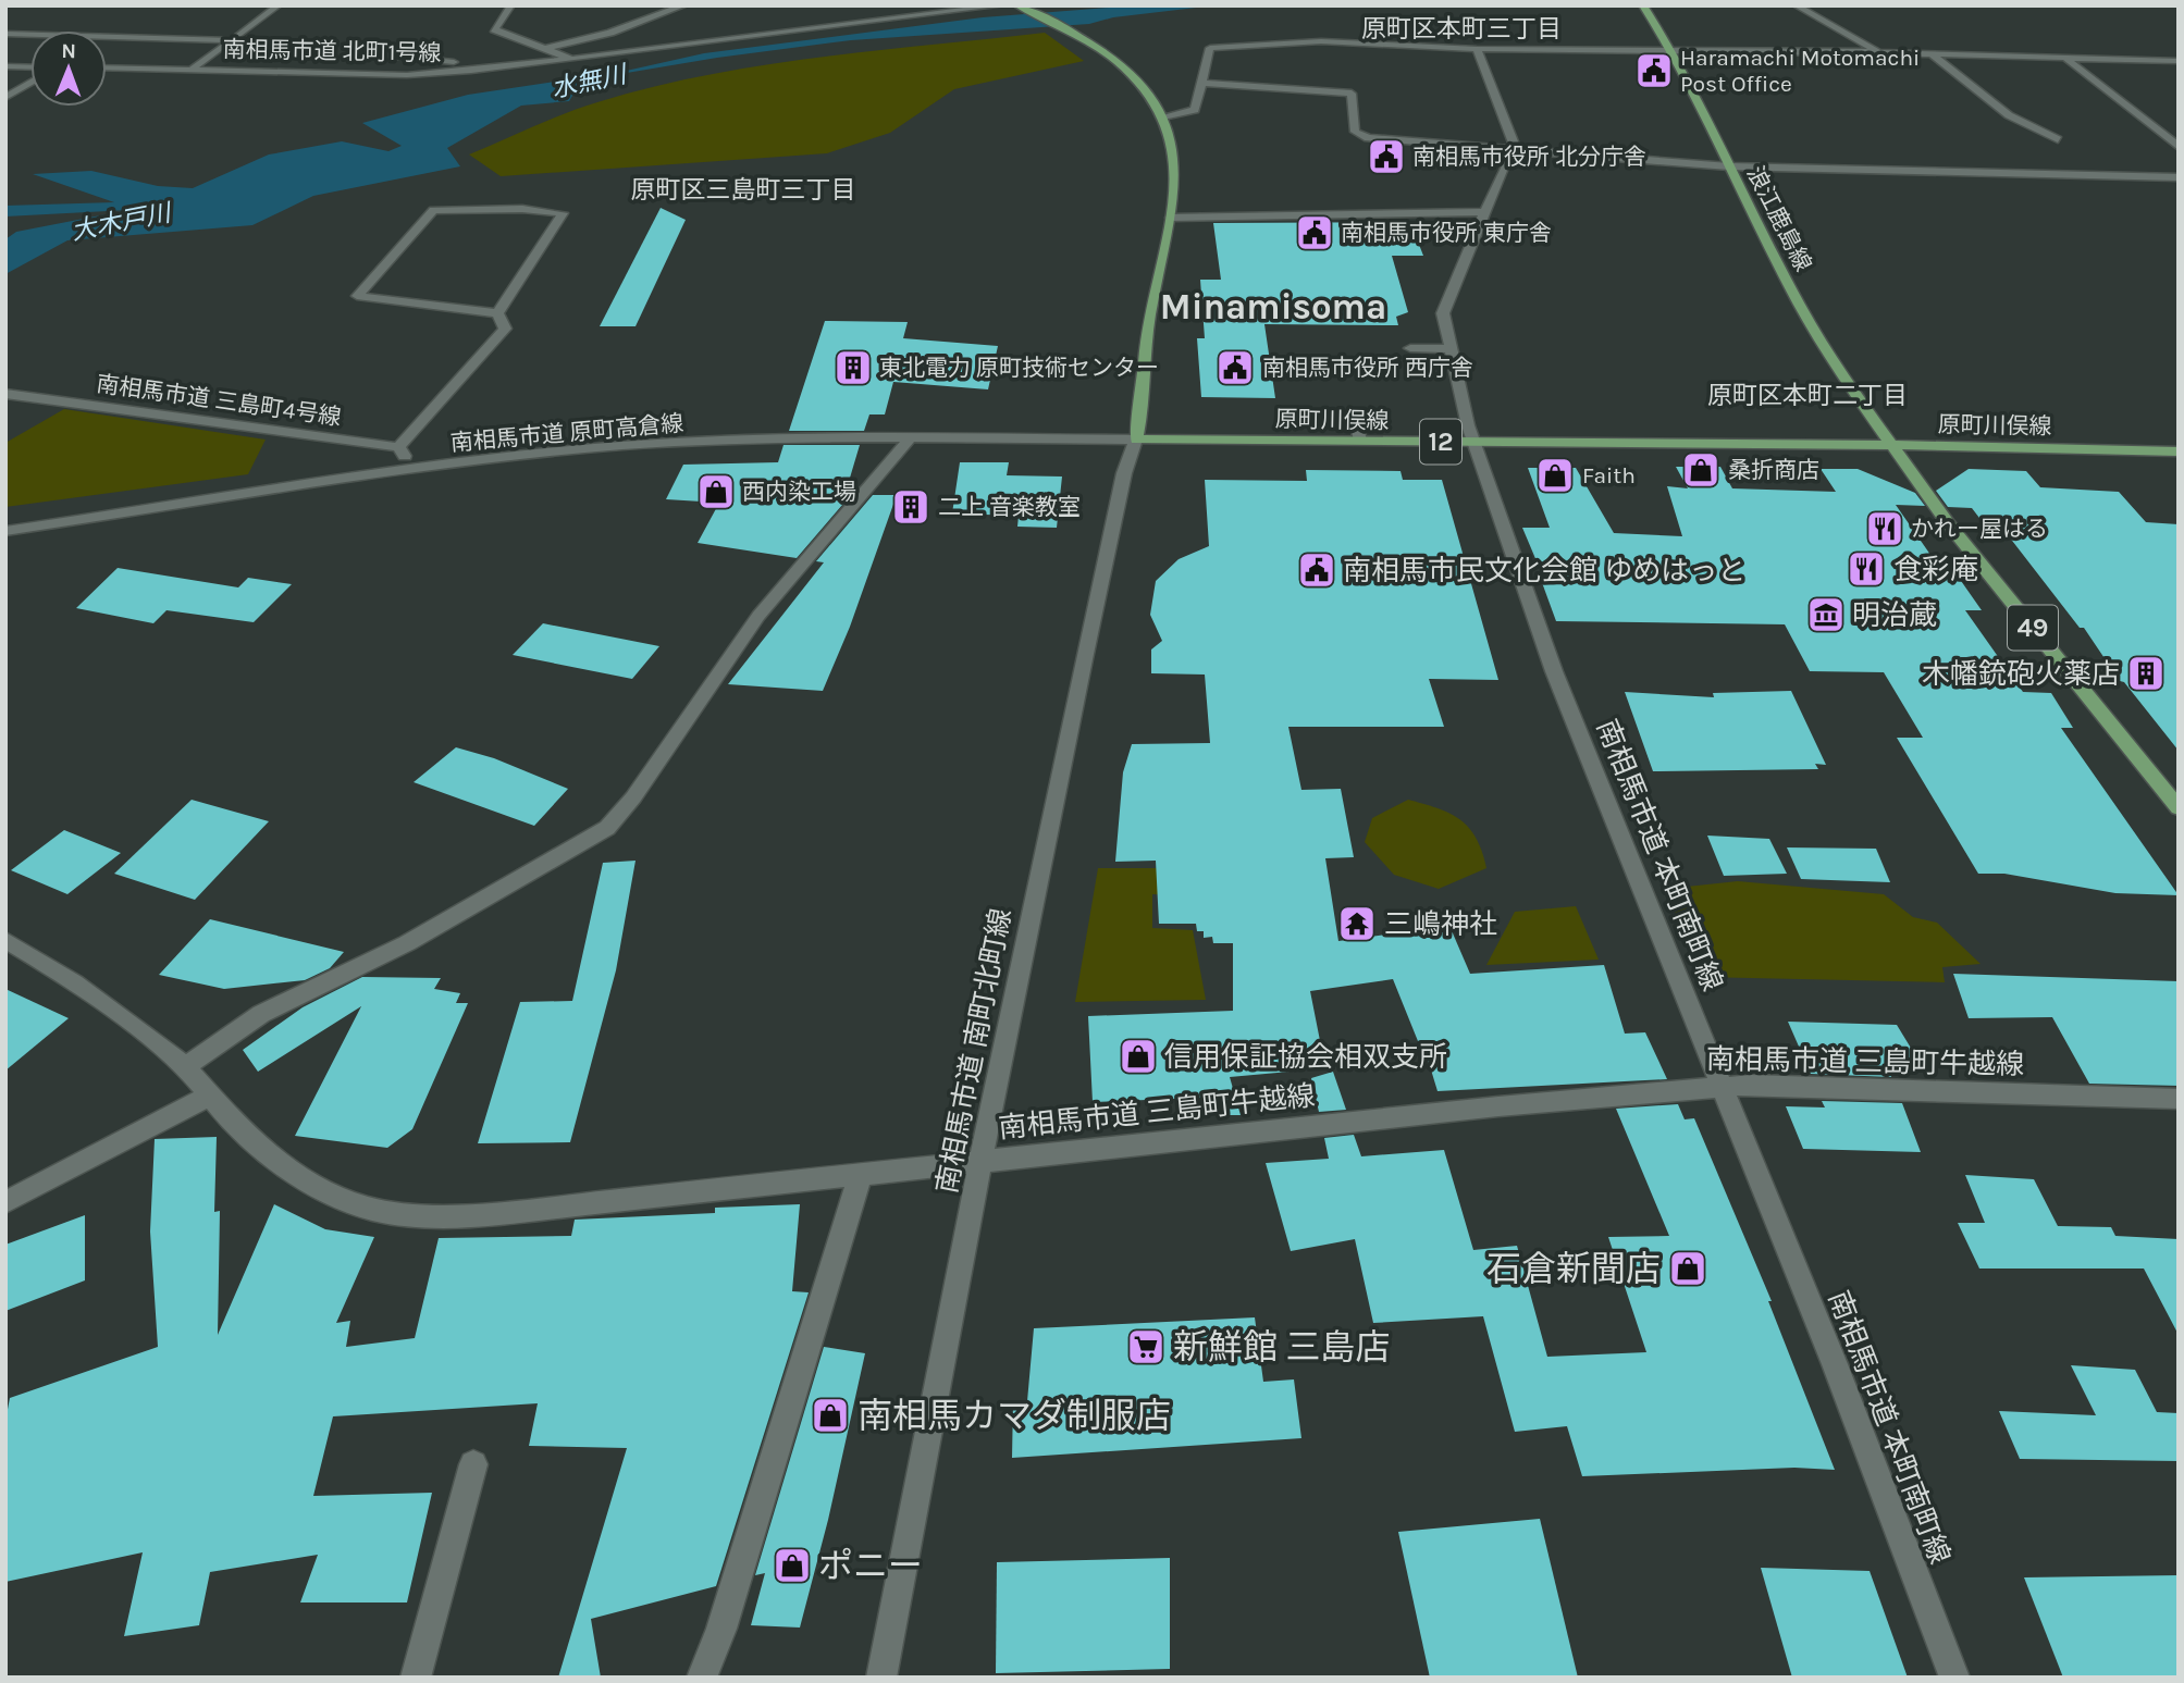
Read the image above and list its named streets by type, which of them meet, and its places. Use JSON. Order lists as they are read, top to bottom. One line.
{"streets":{"main road":["浪江鹿島線","原町川俣線","12","49"],"street":["南相馬市道 北町1号線","南相馬市道 三島町4号線","南相馬市道 原町高倉線","南相馬市道 本町南町線","南相馬市道 南町北町線","南相馬市道 三島町牛越線"]},"crossings":[["浪江鹿島線","原町川俣線"],["浪江鹿島線","49"],["原町川俣線","南相馬市道 原町高倉線"],["原町川俣線","49"],["原町川俣線","南相馬市道 本町南町線"],["原町川俣線","南相馬市道 南町北町線"],["南相馬市道 原町高倉線","南相馬市道 南町北町線"],["南相馬市道 本町南町線","南相馬市道 三島町牛越線"],["南相馬市道 南町北町線","南相馬市道 三島町牛越線"]],"districts":["原町区本町三丁目","原町区三島町三丁目","Minamisoma","原町区本町二丁目"],"water":["水無川","大木戸川"],"places":{"public building":["Haramachi Motomachi Post Office","南相馬市役所 北分庁舎","南相馬市役所 東庁舎","南相馬市役所 西庁舎","南相馬市民文化会館 ゆめはっと"],"building":["東北電力 原町技術センター","二上 音楽教室","木幡銃砲火薬店"],"shop":["桑折商店","Faith","西内染工場","信用保証協会相双支所","石倉新聞店","南相馬カマダ制服店","ポニー"],"restaurant":["かれー屋はる","食彩庵"],"museum":["明治蔵"],"temple":["三嶋神社"],"supermarket":["新鮮館 三島店"]},"north":"top"}
